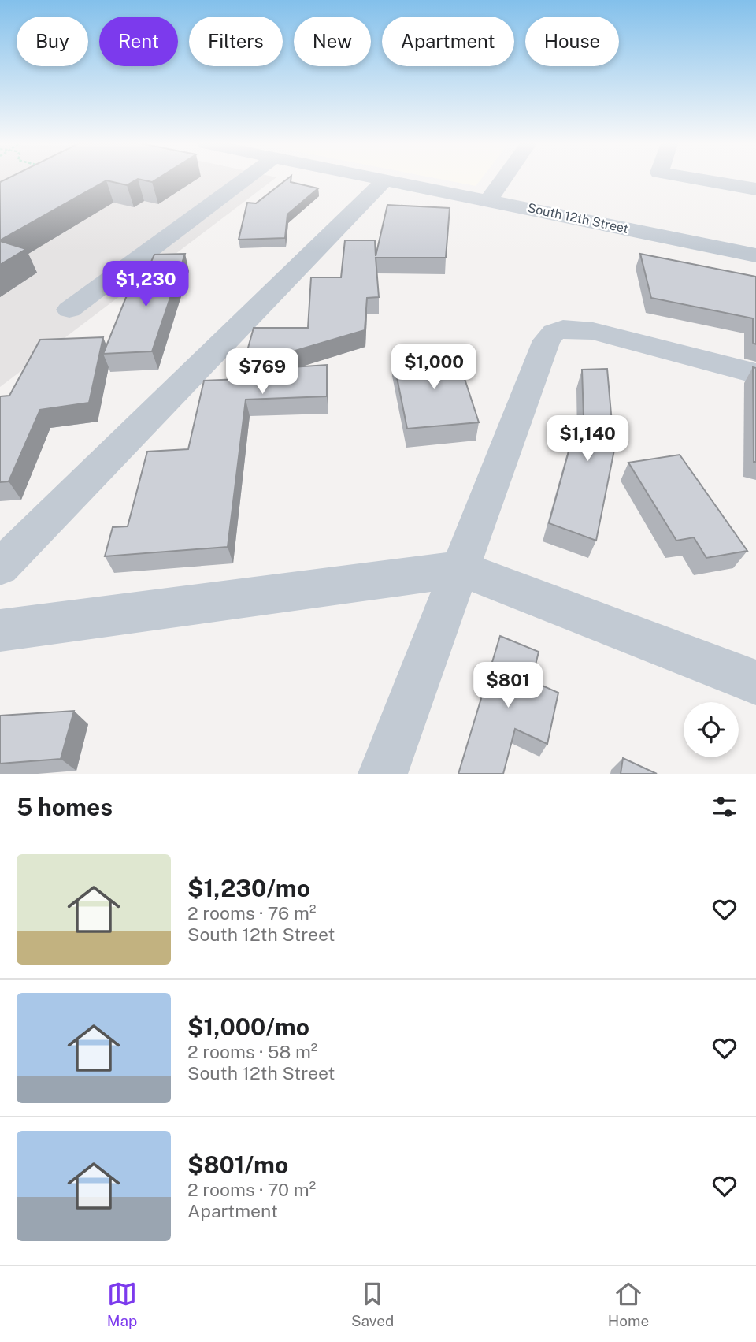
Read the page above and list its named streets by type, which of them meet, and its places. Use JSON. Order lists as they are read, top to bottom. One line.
{"streets":{"street":["South 12th Street"]},"page":{"chip":["Buy","Rent","Filters","New","Apartment","House"],"price":["$1,230","$1,000","$769","$1,140","$801"],"heading":"5 homes","list":[{"name":"$1,230/mo","note":"2 rooms · 76 m² · South 12th Street"},{"name":"$1,000/mo","note":"2 rooms · 58 m² · South 12th Street"},{"name":"$801/mo","note":"2 rooms · 70 m² · Apartment"}],"tabs":["Map","Saved","Home"]}}
